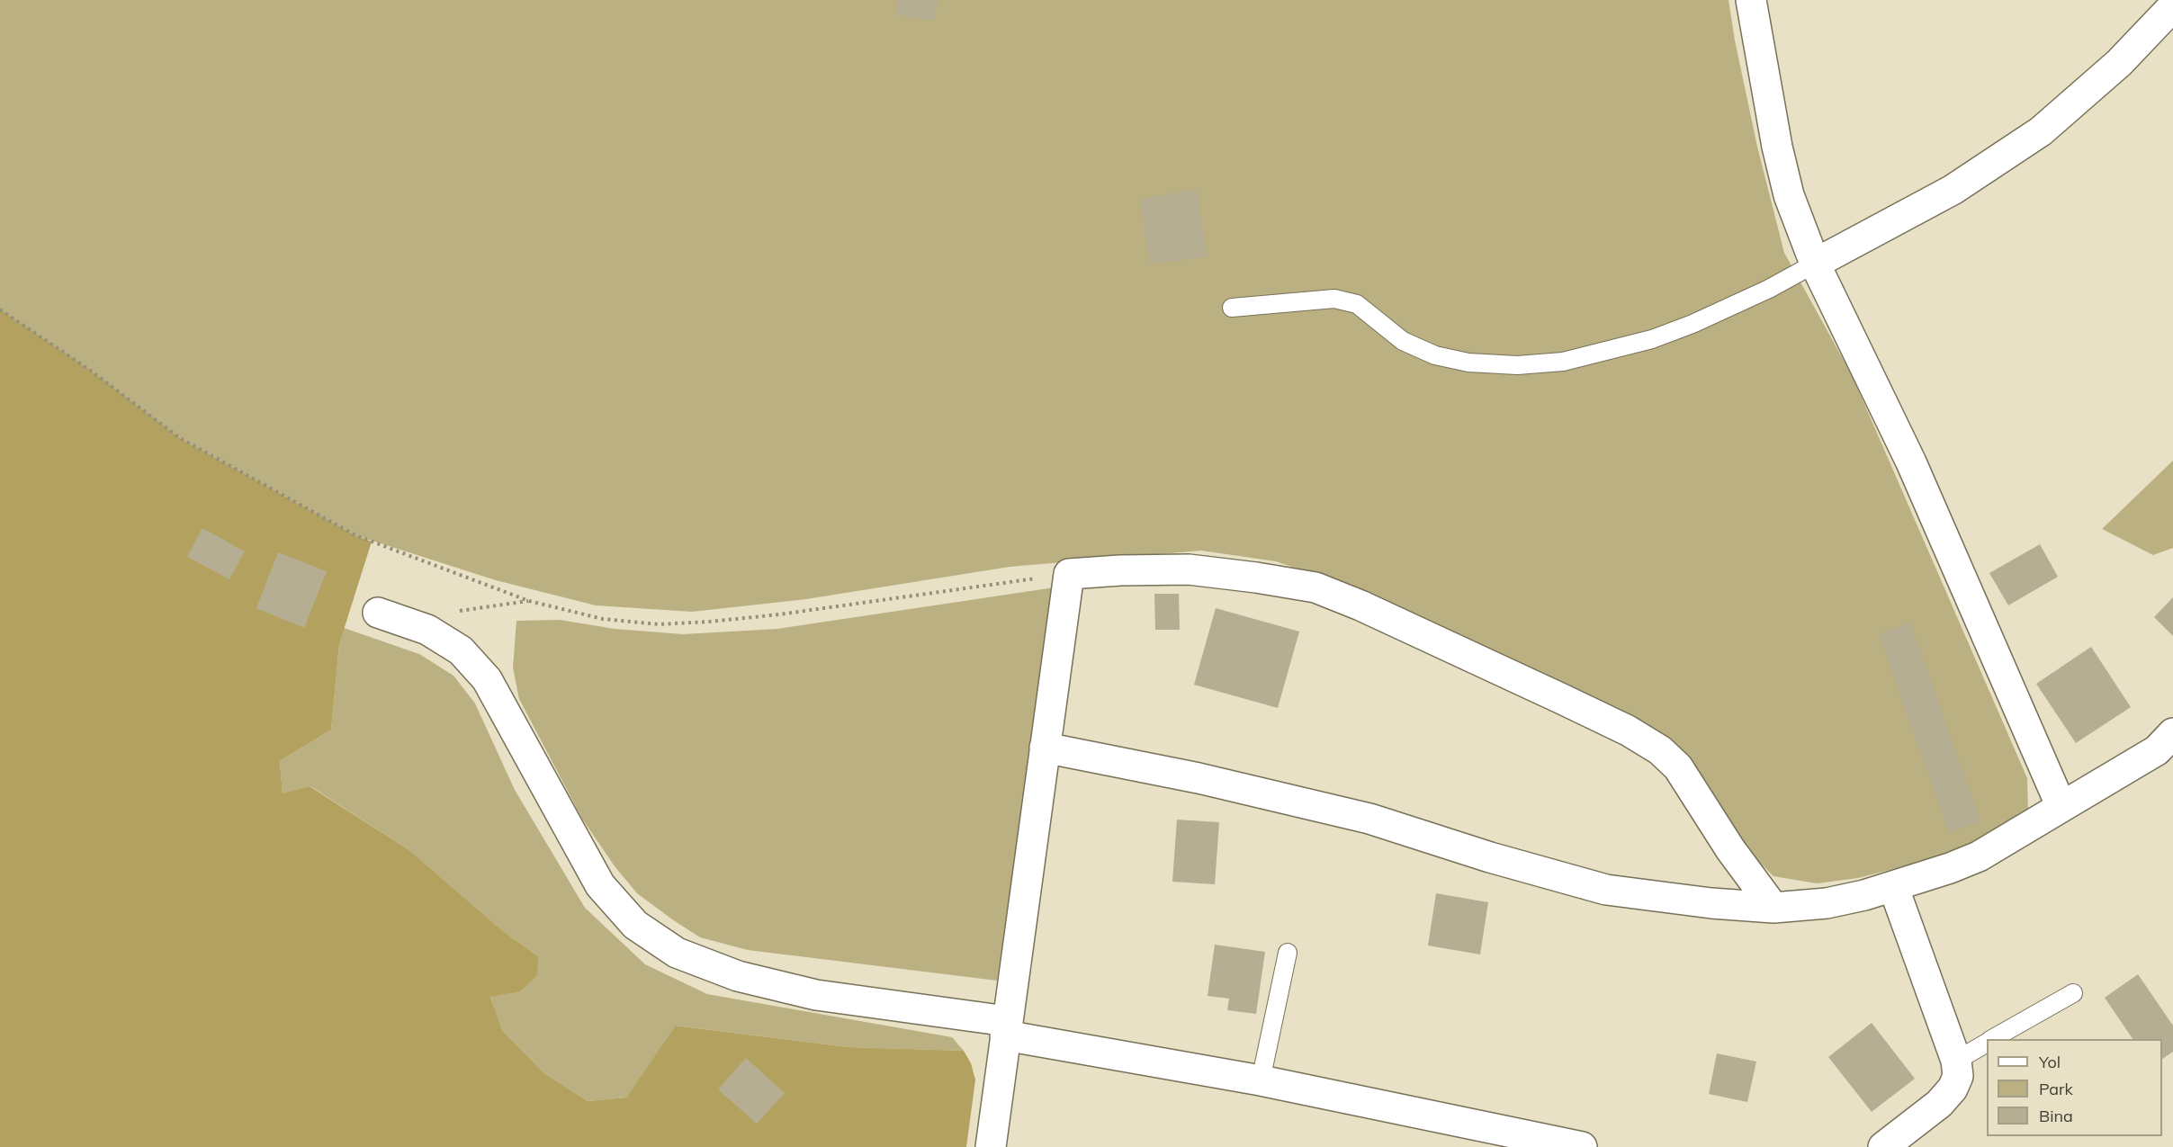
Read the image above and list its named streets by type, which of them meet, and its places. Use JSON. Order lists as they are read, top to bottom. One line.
{"legend":["Yol","Park","Bina"]}
